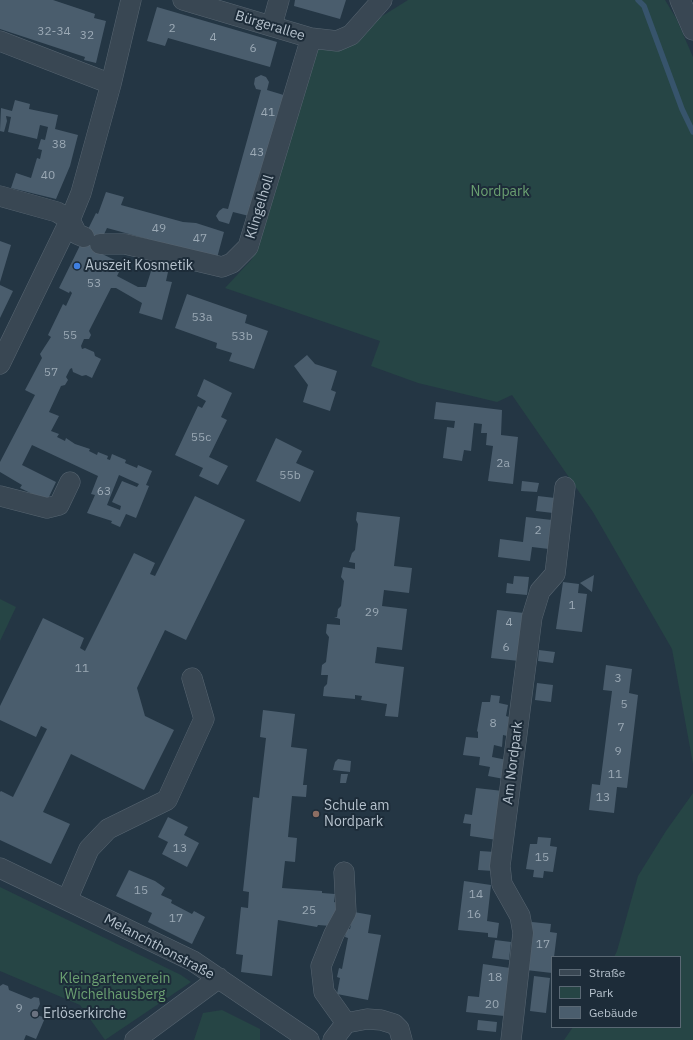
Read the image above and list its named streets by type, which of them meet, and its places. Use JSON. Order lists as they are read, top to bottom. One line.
{"streets":{"street":["Bürgerallee","Klingelholl","Am Nordpark","Melanchthonstraße"]},"crossings":[["Bürgerallee","Klingelholl"]],"parks":["Nordpark","Kleingartenverein Wichelhausberg"],"places":["Auszeit Kosmetik","Schule am Nordpark","Erlöserkirche"],"house_numbers":["2","32-34","32","4","6","41","38","43","40","49","47","53","53a","55","53b","57","55c","2a","55b","63","2","1","29","4","6","11","3","5","8","7","9","11","13","13","15","15","14","25","16","17","17","18","20","9"],"legend":["Straße","Park","Gebäude"]}
